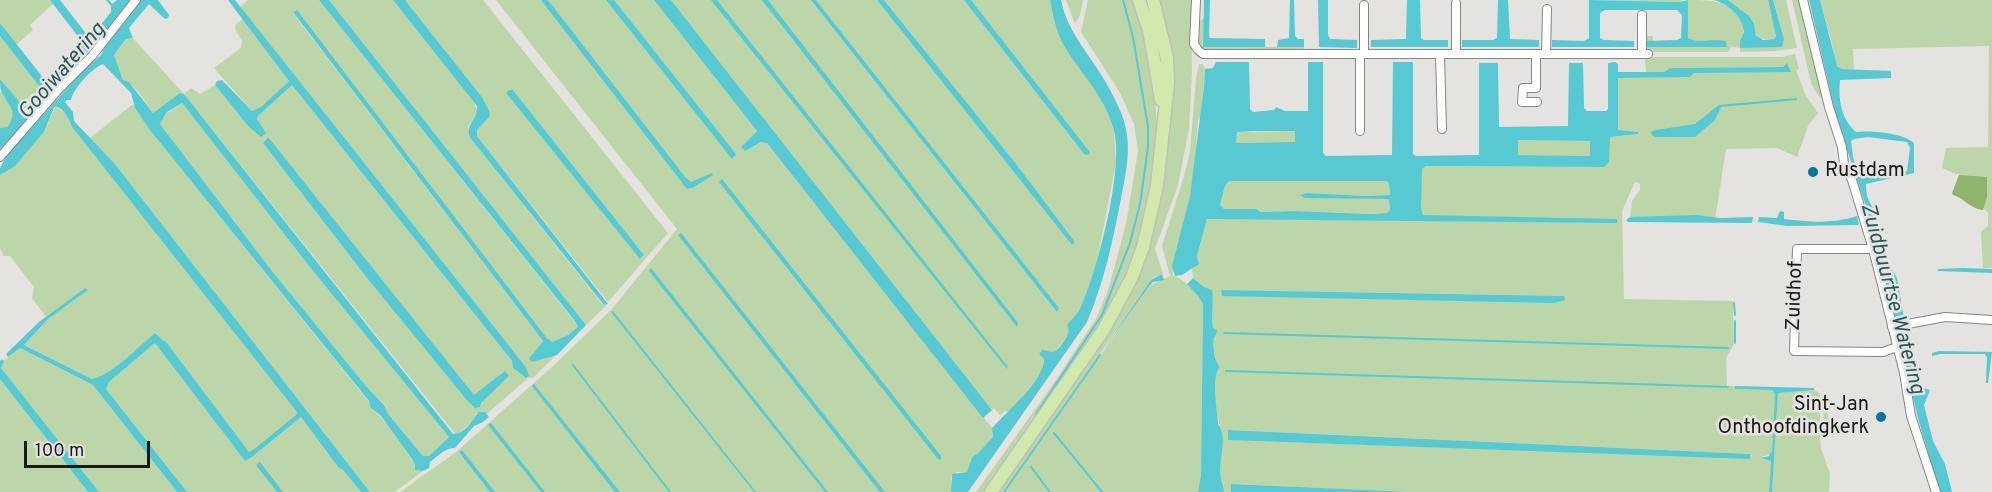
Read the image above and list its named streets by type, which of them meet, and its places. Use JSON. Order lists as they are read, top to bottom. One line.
{"streets":{"street":["Zuidhof"]},"water":["Gooiwatering","Zuidbuurtse Watering"],"places":["Rustdam","Sint-Jan Onthoofdingkerk"],"scale_bar":"100 m"}
